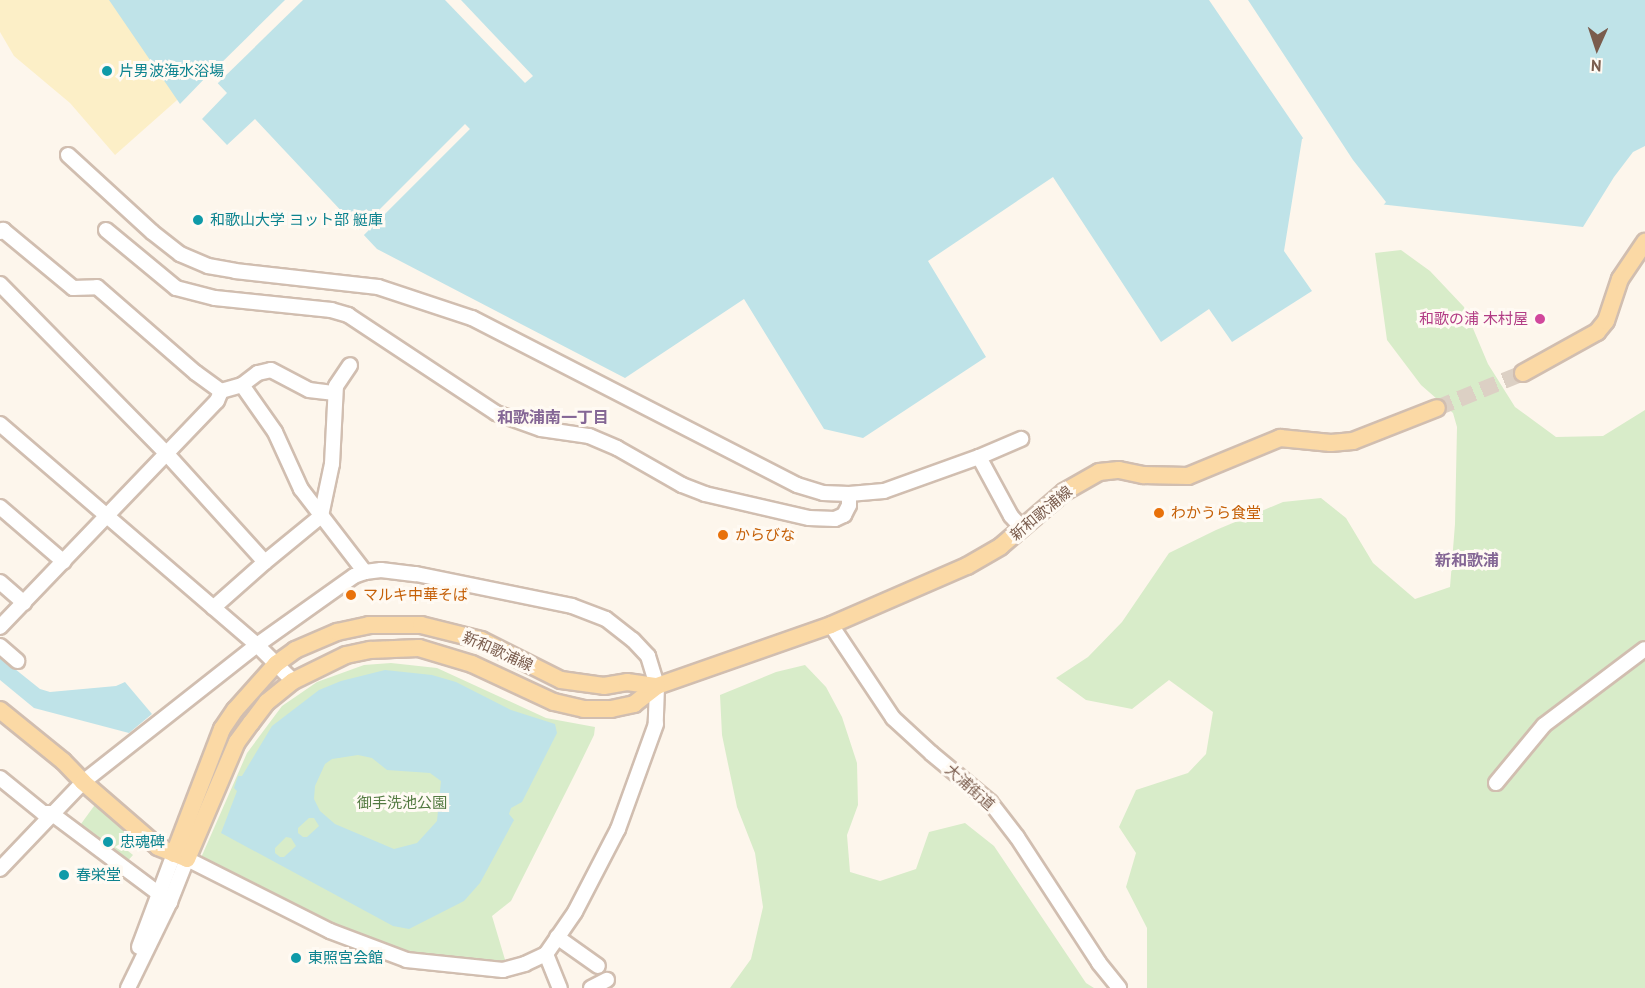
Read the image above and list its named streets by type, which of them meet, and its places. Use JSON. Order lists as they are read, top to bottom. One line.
{"streets":{"main road":["新和歌浦線"],"street":["大浦街道"]},"crossings":[["新和歌浦線","大浦街道"]],"districts":["和歌浦南一丁目","新和歌浦"],"parks":["御手洗池公園"],"places":["片男波海水浴場","和歌山大学 ヨット部 艇庫","和歌の浦 木村屋","わかうら食堂","からびな","マルキ中華そば","忠魂碑","春栄堂","東照宮会館"],"north":"bottom"}
